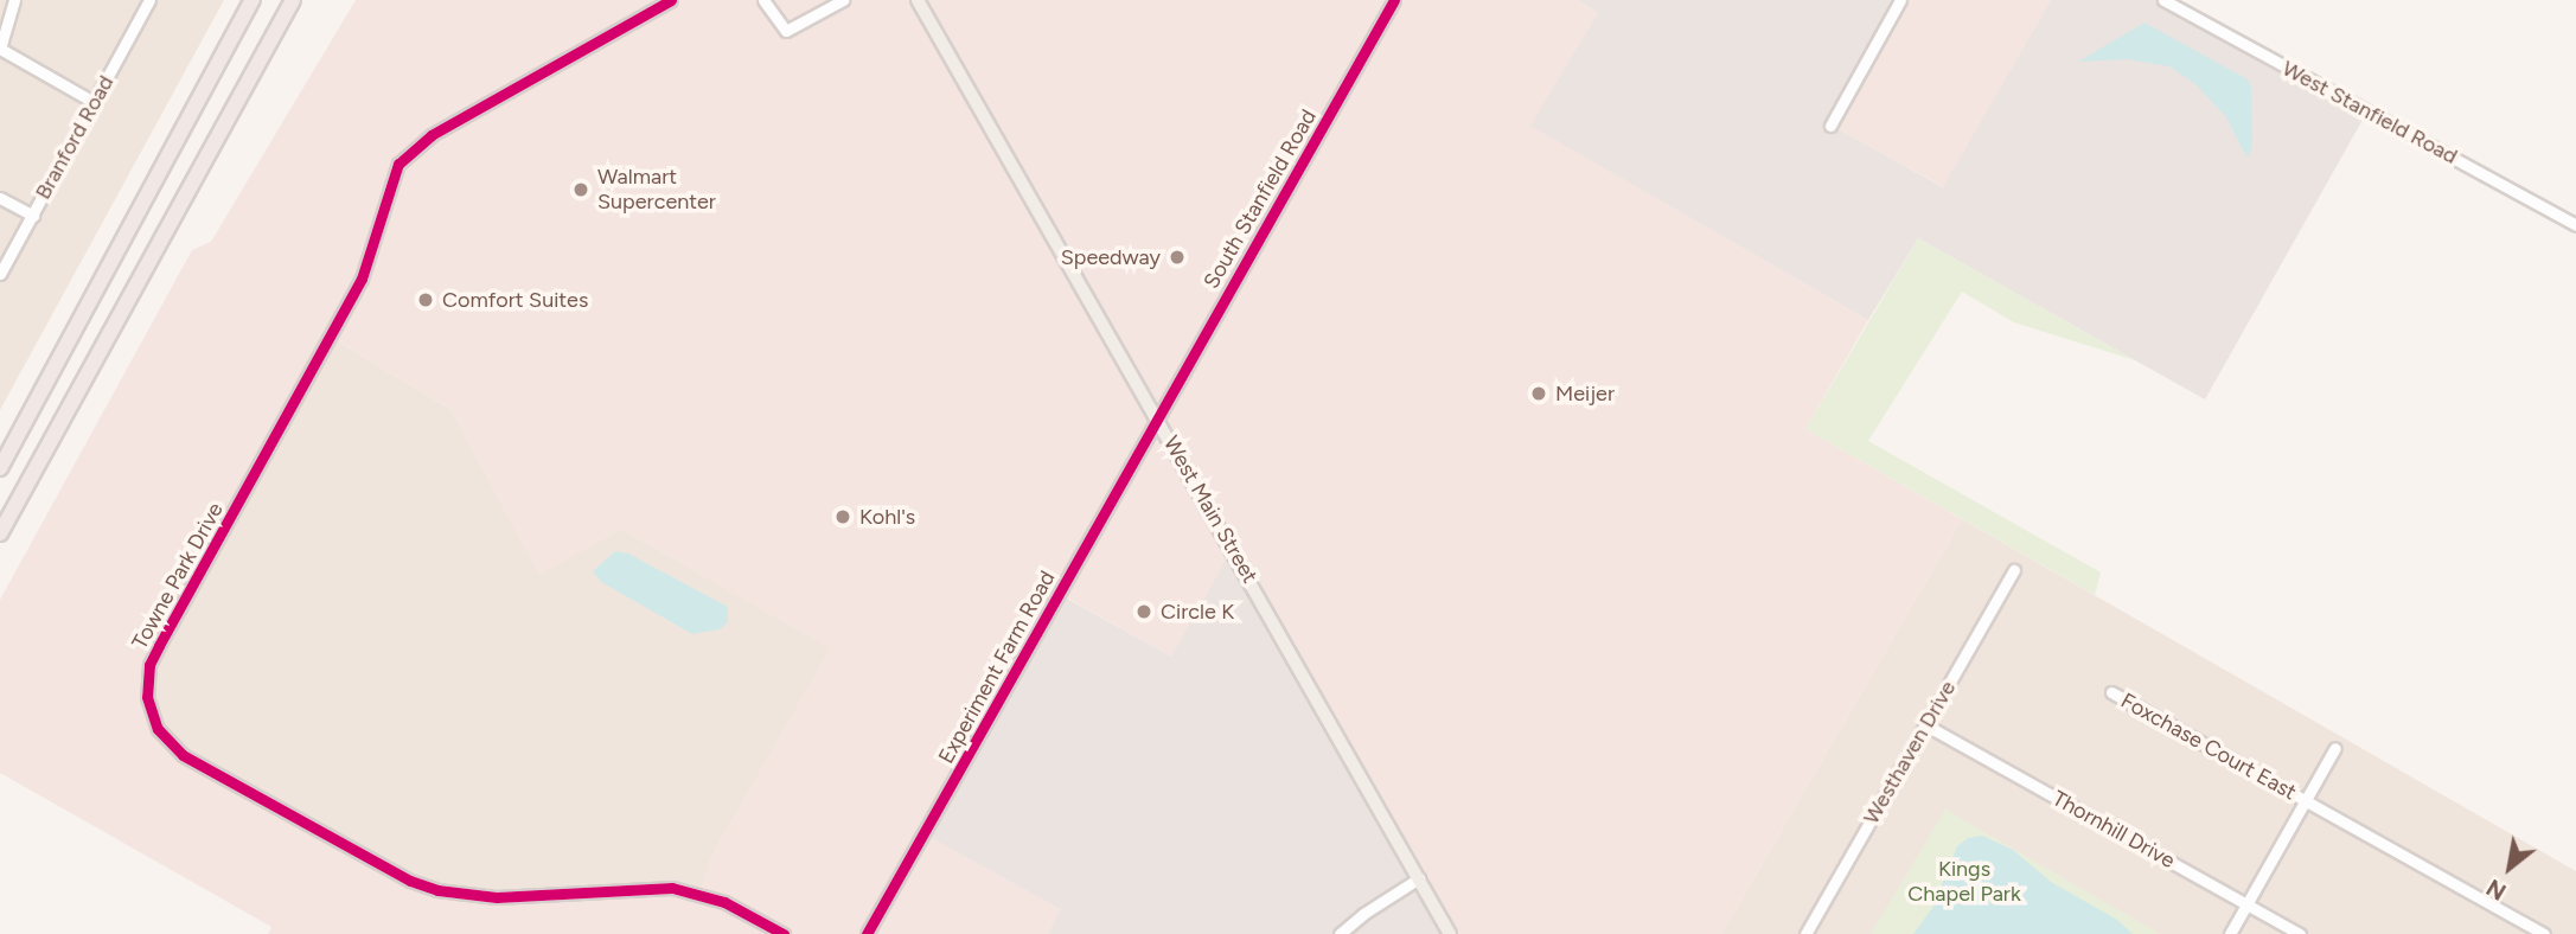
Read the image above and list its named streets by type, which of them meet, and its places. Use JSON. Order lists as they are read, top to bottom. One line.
{"streets":{"main road":["West Main Street"],"street":["West Stanfield Road","Branford Road","South Stanfield Road","Towne Park Drive","Experiment Farm Road","Foxchase Court East","Westhaven Drive","Thornhill Drive"]},"crossings":[["South Stanfield Road","West Main Street"],["South Stanfield Road","Experiment Farm Road"],["West Main Street","Experiment Farm Road"],["Westhaven Drive","Thornhill Drive"]],"parks":["Kings Chapel Park"],"places":["Walmart Supercenter","Speedway","Comfort Suites","Meijer","Kohl's","Circle K"],"north":"bottom left"}
